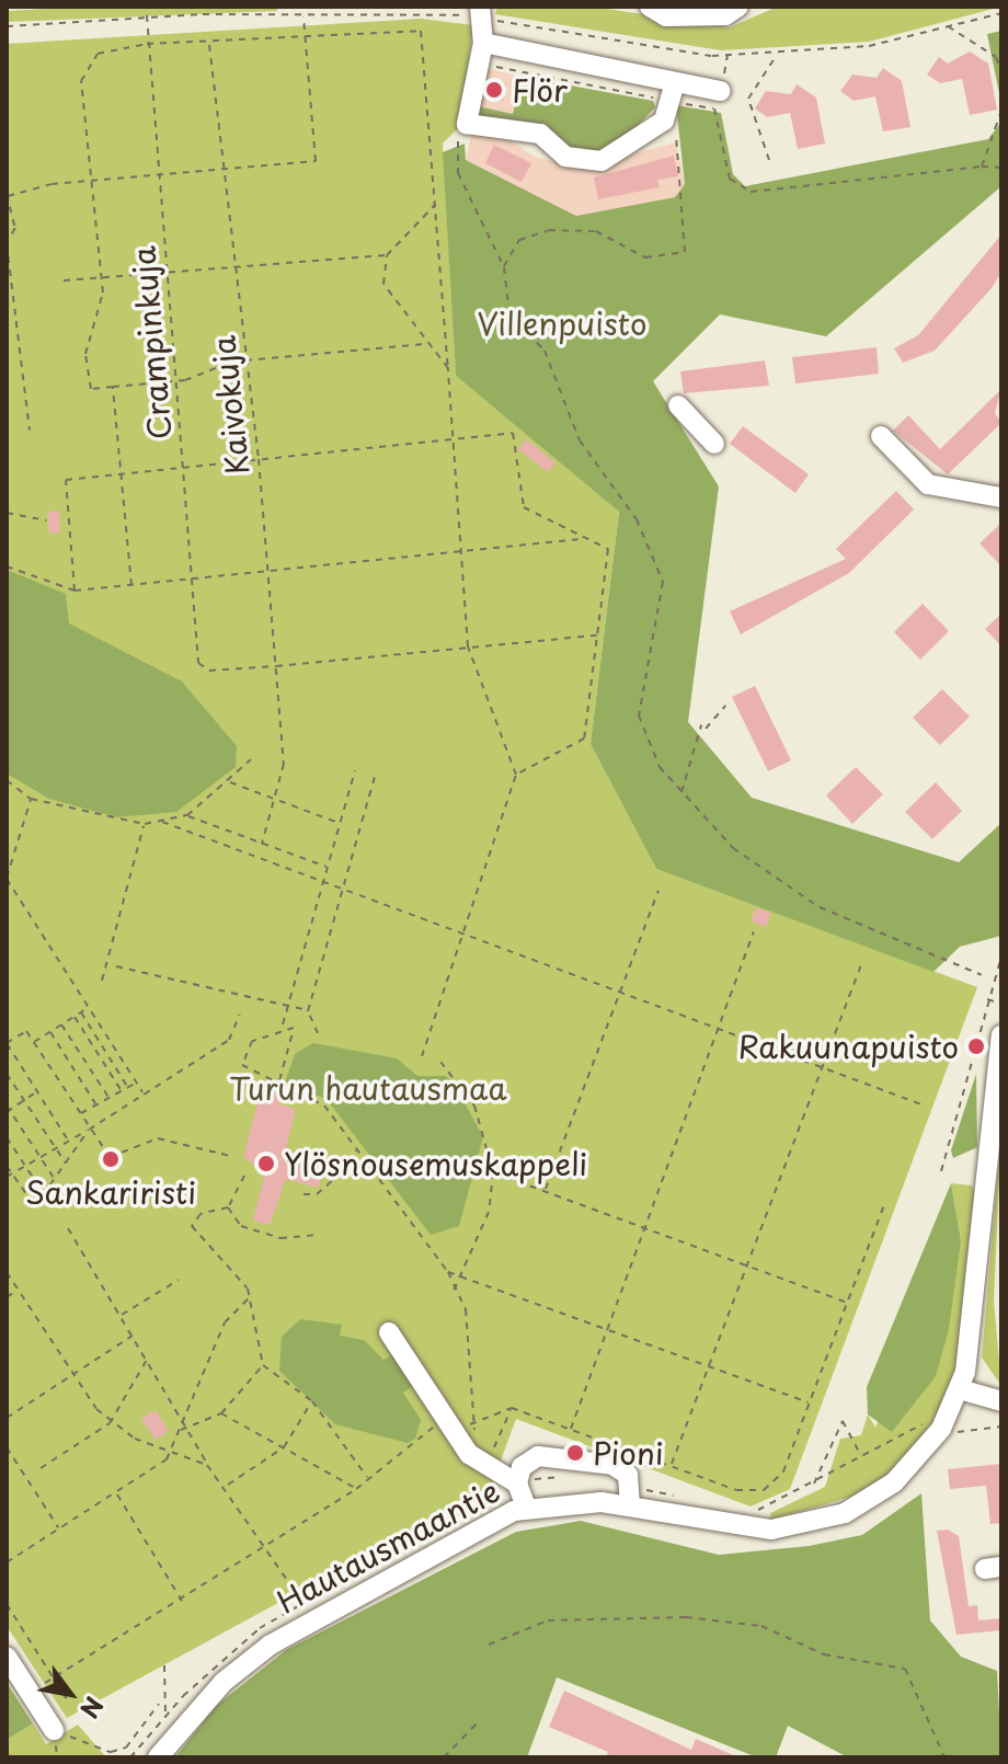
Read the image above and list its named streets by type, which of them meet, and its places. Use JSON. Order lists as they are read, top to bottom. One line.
{"streets":{"street":["Hautausmaantie"],"path":["Crampinkuja","Kaivokuja"]},"crossings":[["Crampinkuja","Kaivokuja"]],"parks":["Villenpuisto","Turun hautausmaa"],"places":["Flör","Rakuunapuisto","Sankariristi","Ylösnousemuskappeli","Pioni"],"north":"bottom right"}
